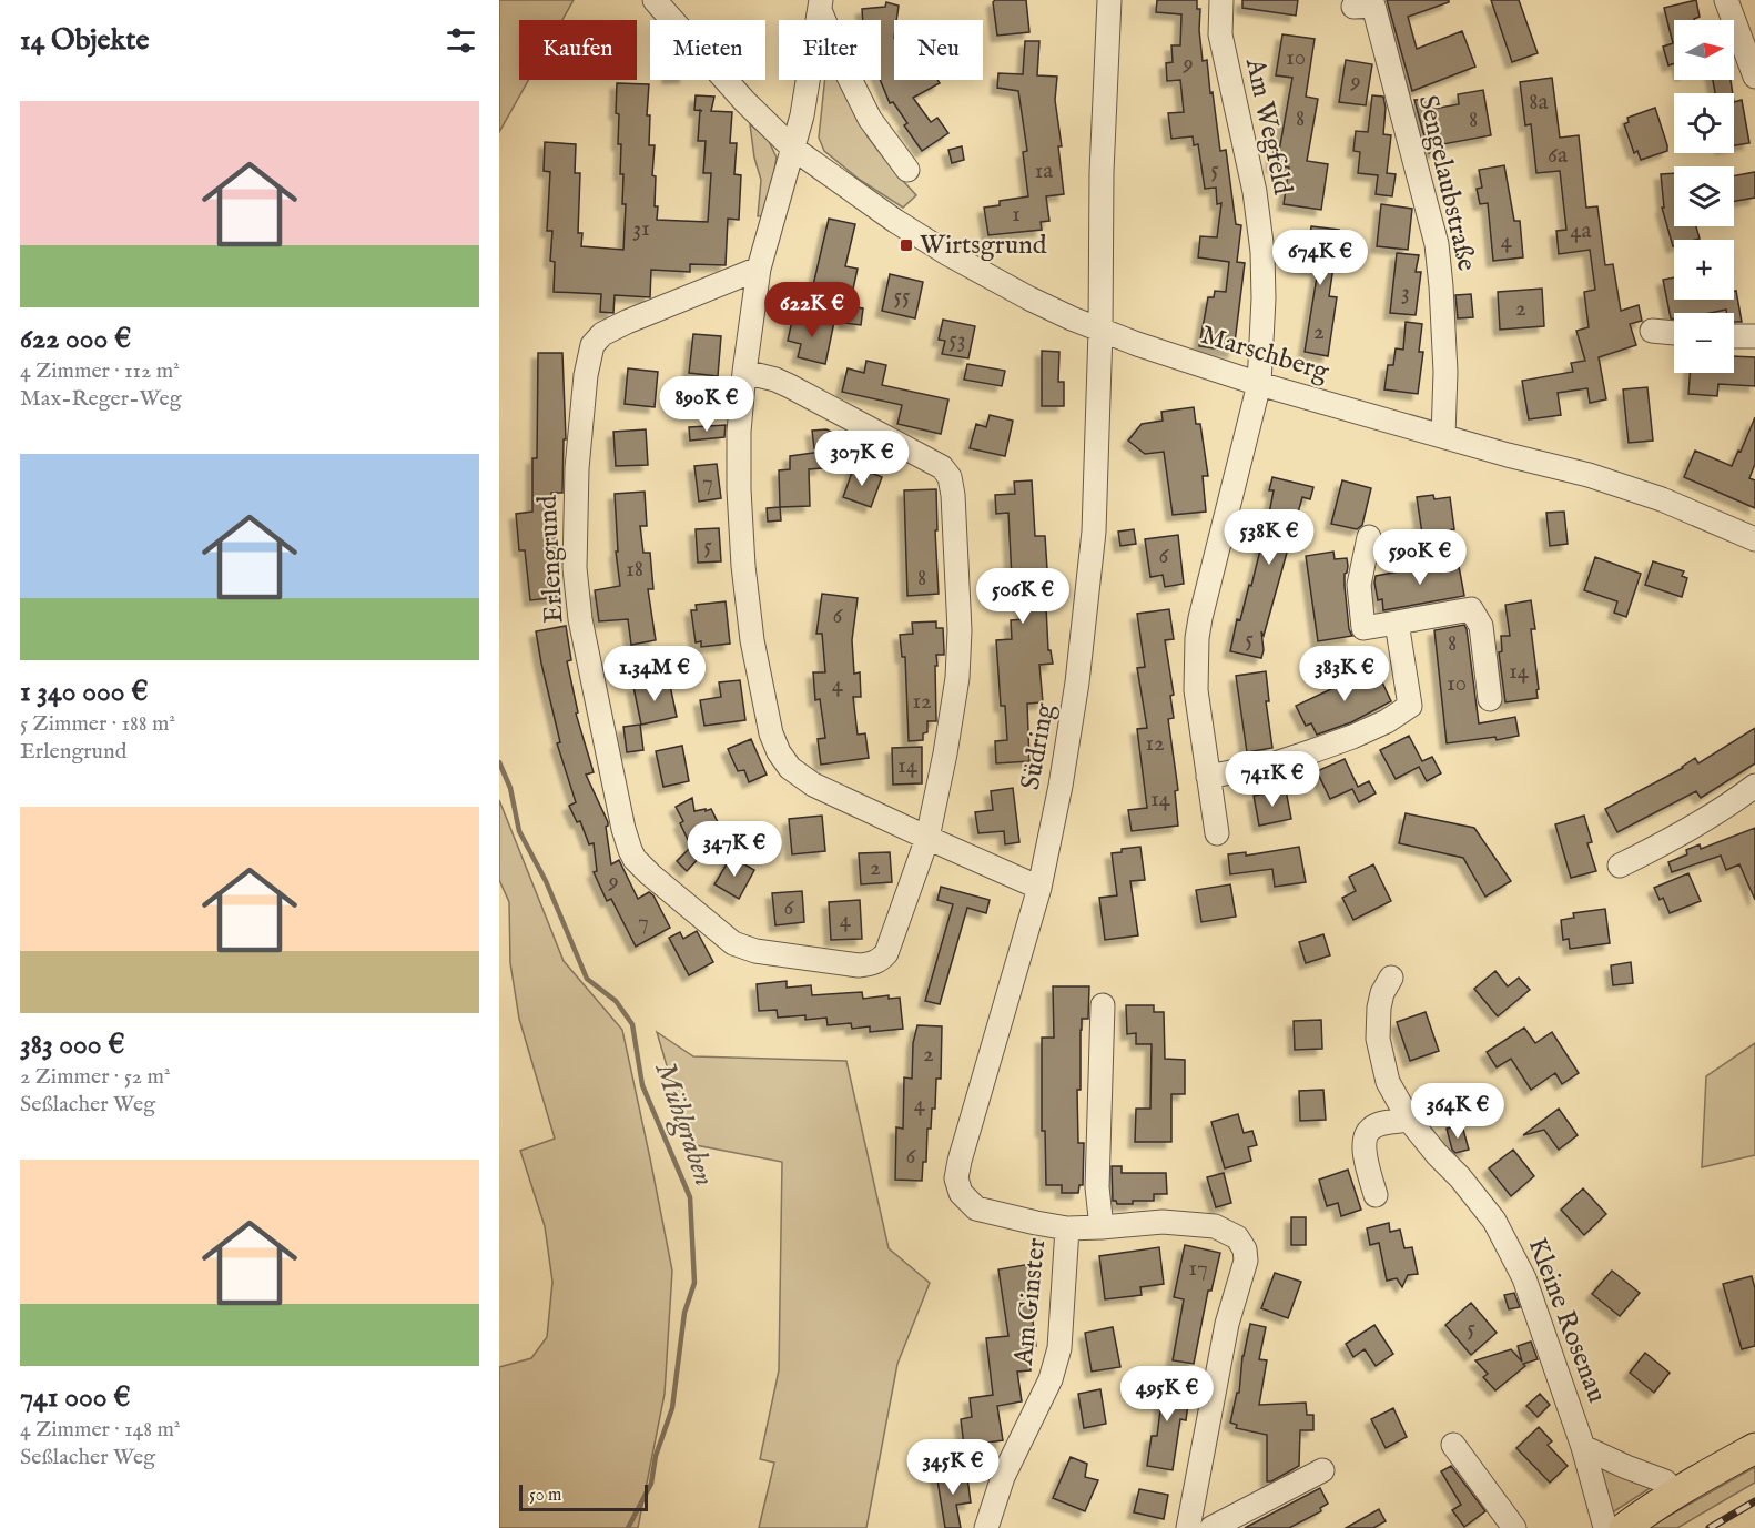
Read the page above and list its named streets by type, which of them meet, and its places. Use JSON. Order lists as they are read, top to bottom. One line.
{"streets":{"street":["Am Wegfeld","Sengelaubstraße","Marschberg","Erlengrund","Südring","Am Ginster","Kleine Rosenau"]},"crossings":[["Am Wegfeld","Marschberg"],["Sengelaubstraße","Marschberg"],["Marschberg","Südring"],["Südring","Am Ginster"]],"water":["Mühlgraben"],"places":{"transit":["Wirtsgrund"]},"house_numbers":["10","9","9","8a","8","8","6a","5","1a","1","31","4a","4","3","55","2","2","53","7","5","6","18","8","6","5","8","14","10","4","12","12","14","14","2","9","6","4","7","2","4","6","17","5"],"scale_bar":"50 m","north":"right","page":{"heading":"14 Objekte","map_buttons":["+","−"],"chip":["Kaufen","Mieten","Filter","Neu"],"list":[{"name":"622 000 €","note":"4 Zimmer · 112 m² · Max-Reger-Weg"},{"name":"1 340 000 €","note":"5 Zimmer · 188 m² · Erlengrund"},{"name":"383 000 €","note":"2 Zimmer · 52 m² · Seßlacher Weg"},{"name":"741 000 €","note":"4 Zimmer · 148 m² · Seßlacher Weg"}],"price":["674K €","622K €","890K €","307K €","538K €","590K €","506K €","1.34M €","383K €","741K €","347K €","364K €","495K €","345K €"],"scale":"50 m"}}
